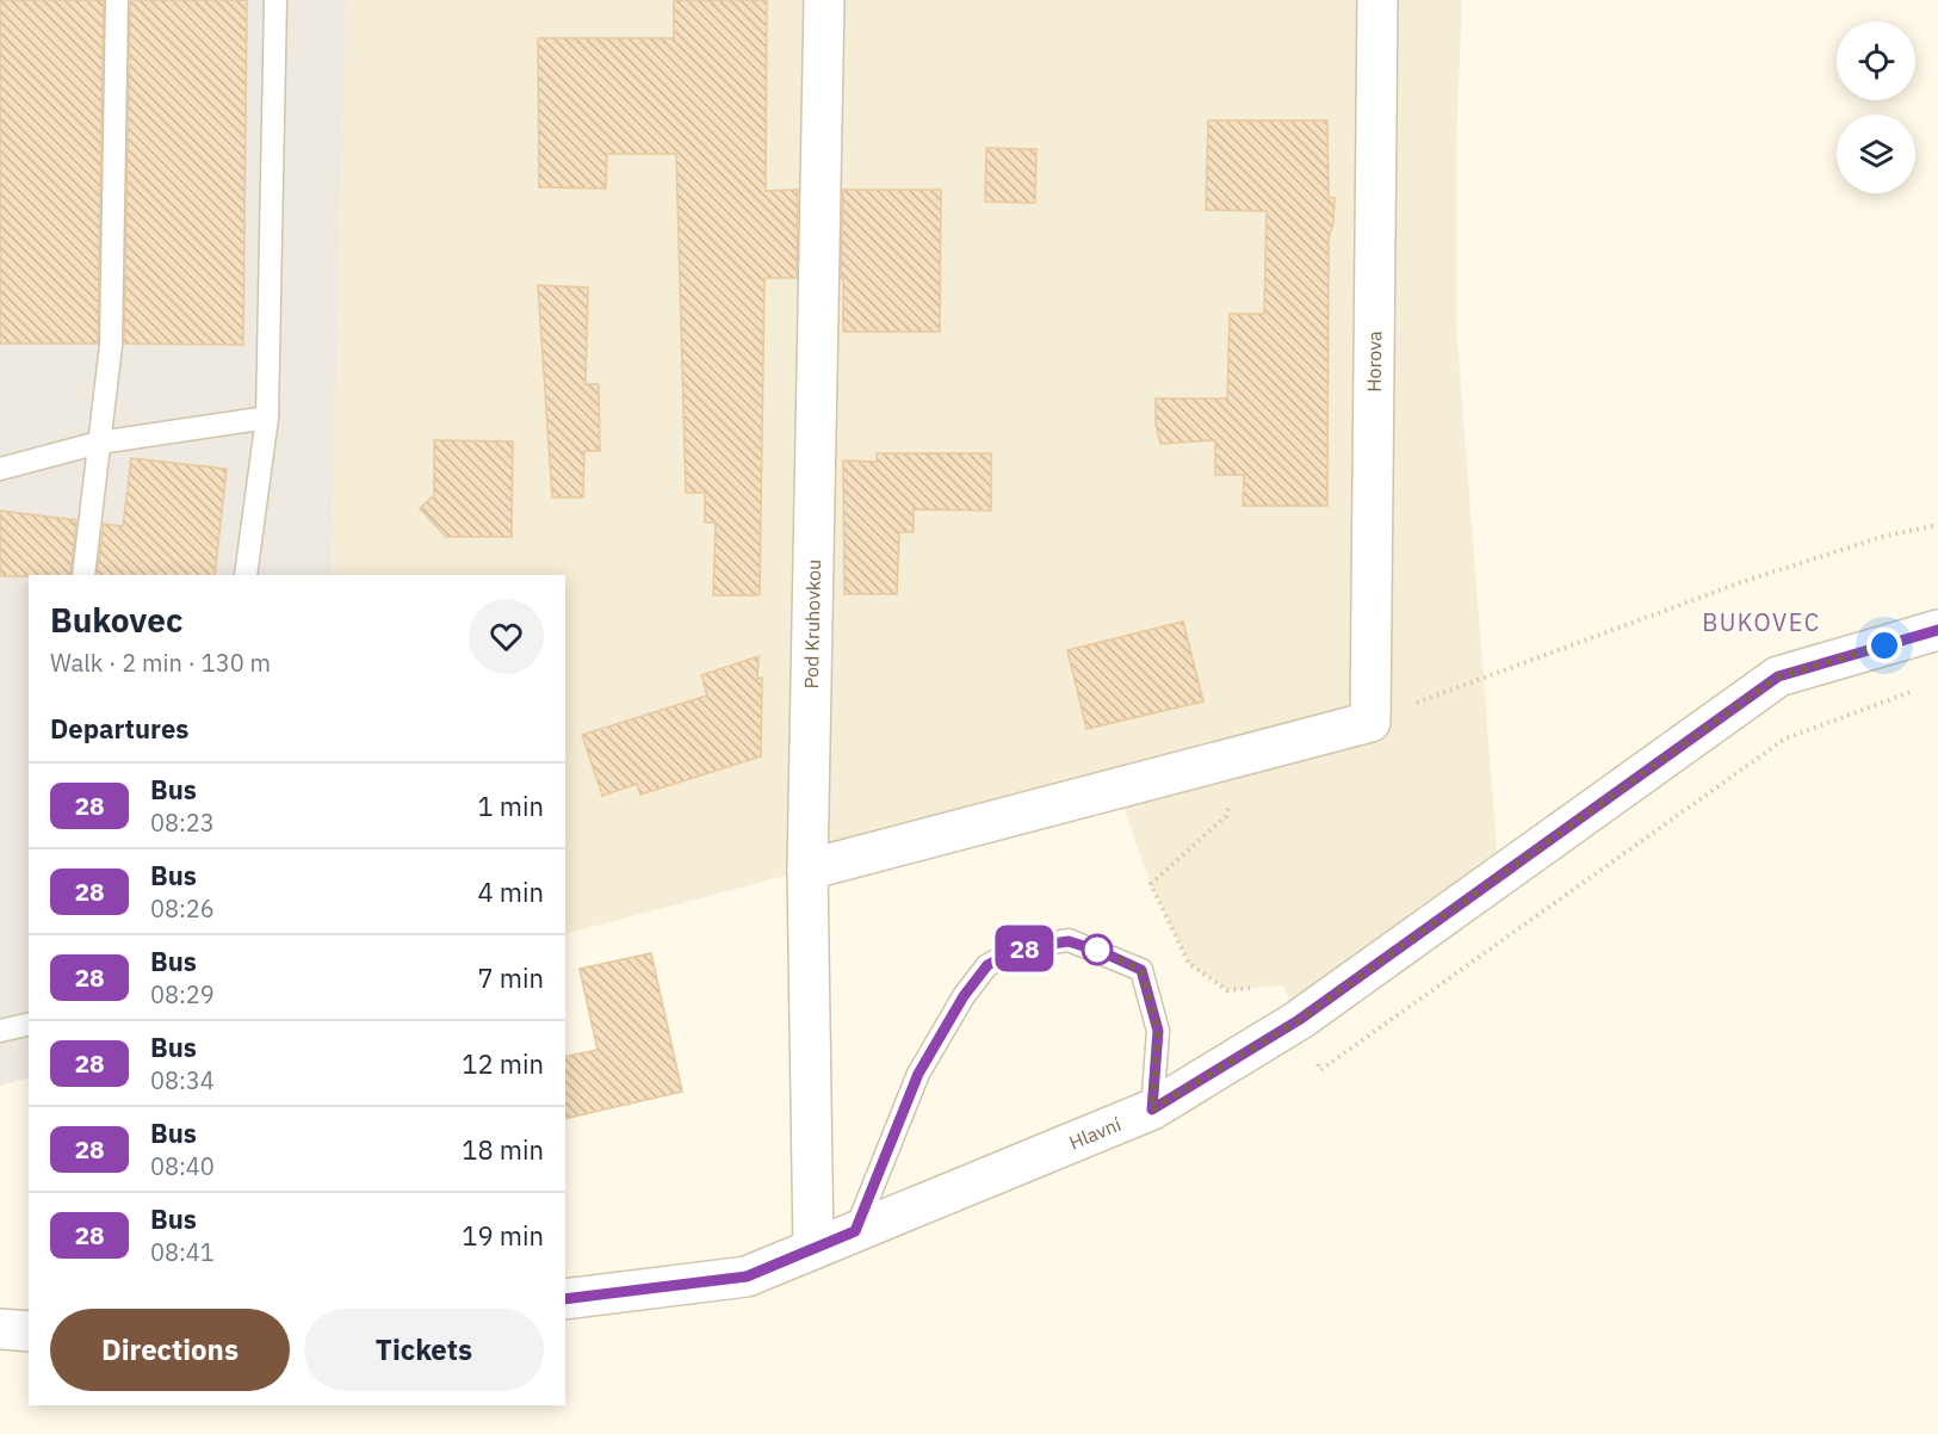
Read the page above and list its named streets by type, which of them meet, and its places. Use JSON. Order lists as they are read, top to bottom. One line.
{"streets":{"street":["Horova","Pod Kruhovkou","Hlavní"]},"crossings":[["Pod Kruhovkou","Hlavní"]],"districts":["BUKOVEC"],"lines":["bus line 28"],"page":{"on_map":"28","heading":[["Bukovec","Walk · 2 min · 130 m"],"Departures"],"list":[{"mark":"28","name":"Bus","note":"08:23","value":"1 min"},{"mark":"28","name":"Bus","note":"08:26","value":"4 min"},{"mark":"28","name":"Bus","note":"08:29","value":"7 min"},{"mark":"28","name":"Bus","note":"08:34","value":"12 min"},{"mark":"28","name":"Bus","note":"08:40","value":"18 min"},{"mark":"28","name":"Bus","note":"08:41","value":"19 min"}],"buttons":["Directions","Tickets"]}}
